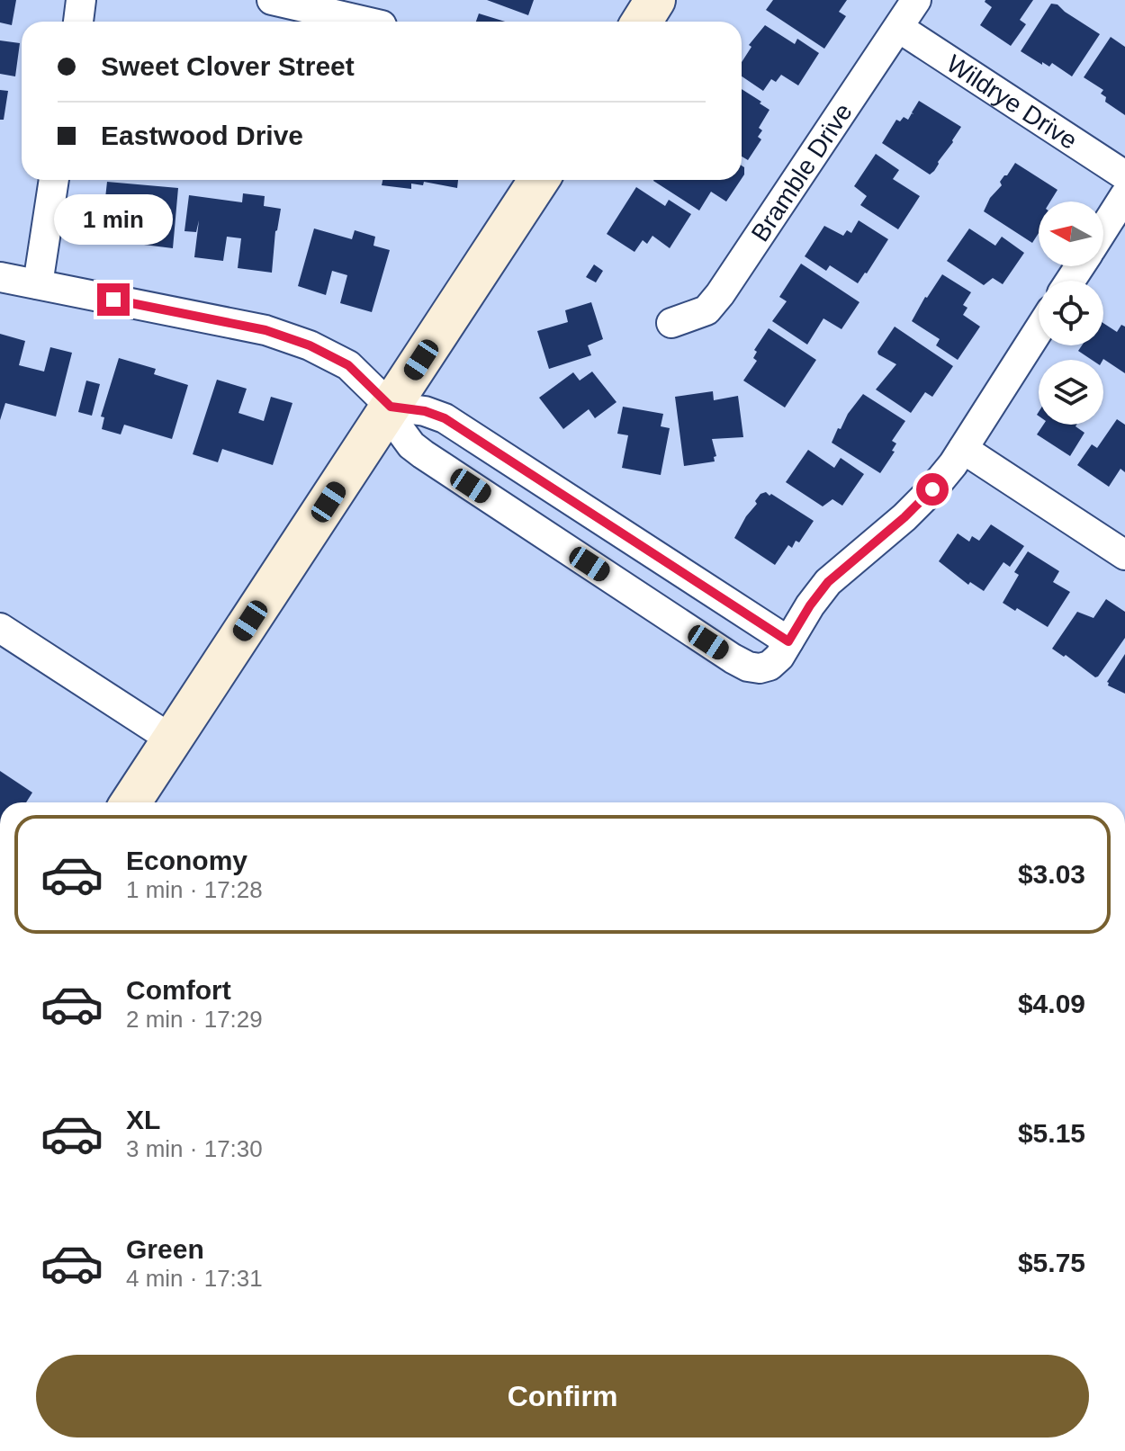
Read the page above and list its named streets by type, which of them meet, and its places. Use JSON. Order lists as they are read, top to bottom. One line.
{"streets":{"street":["Wildrye Drive","Bramble Drive"]},"crossings":[["Wildrye Drive","Bramble Drive"]],"north":"left","page":{"banner":["Sweet Clover Street","Eastwood Drive"],"bubble":"1 min","list":[{"name":"Economy","note":"1 min · 17:28","value":"$3.03"},{"name":"Comfort","note":"2 min · 17:29","value":"$4.09"},{"name":"XL","note":"3 min · 17:30","value":"$5.15"},{"name":"Green","note":"4 min · 17:31","value":"$5.75"}],"buttons":"Confirm"}}
